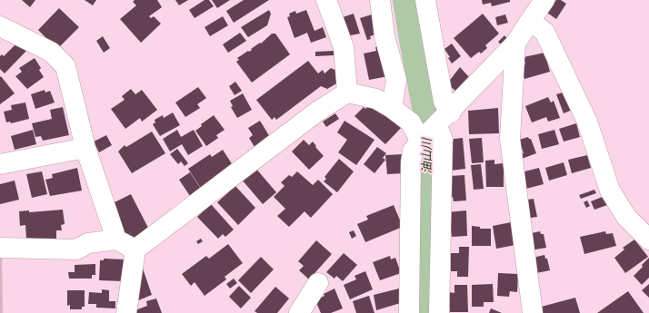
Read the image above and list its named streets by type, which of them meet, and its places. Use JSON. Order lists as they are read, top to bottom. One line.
{"water":["油山川"]}
